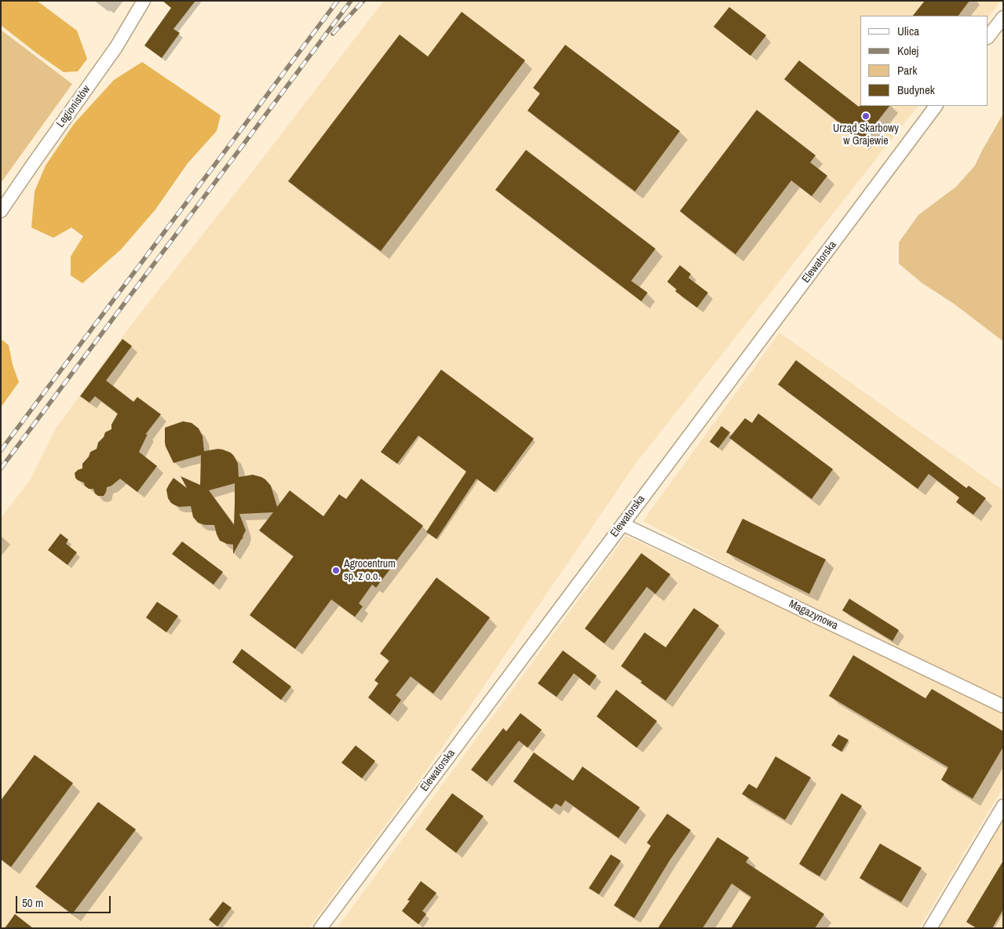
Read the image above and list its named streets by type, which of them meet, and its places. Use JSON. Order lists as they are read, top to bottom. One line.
{"streets":{"street":["Legionistów","Elewatorska","Magazynowa"]},"crossings":[["Elewatorska","Magazynowa"]],"places":["Urząd Skarbowy w Grajewie","Agrocentrum sp. z o.o."],"legend":["Ulica","Kolej","Park","Budynek"],"scale_bar":"50 m"}
